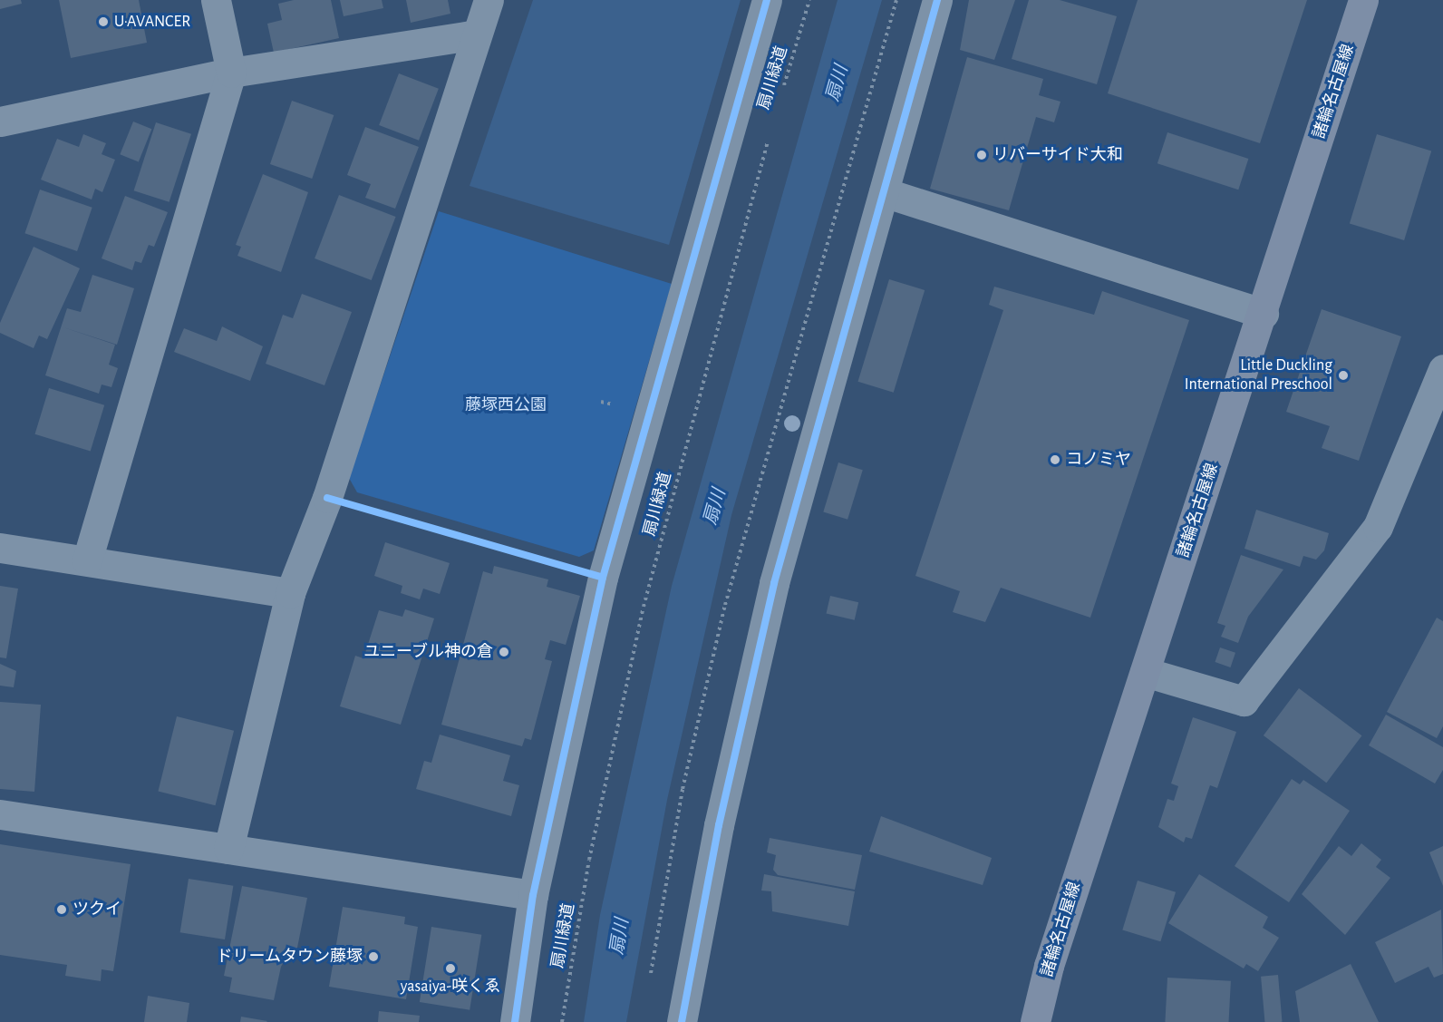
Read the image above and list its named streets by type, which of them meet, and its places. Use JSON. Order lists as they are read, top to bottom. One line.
{"streets":{"main road":["諸輪名古屋線"],"path":["扇川緑道"]},"water":["扇川"],"parks":["藤塚西公園"],"places":["U·AVANCER","リバーサイド大和","Little Duckling International Preschool","コノミヤ","ユニーブル神の倉","ツクイ","ドリームタウン藤塚","yasaiya-咲くゑ"]}
